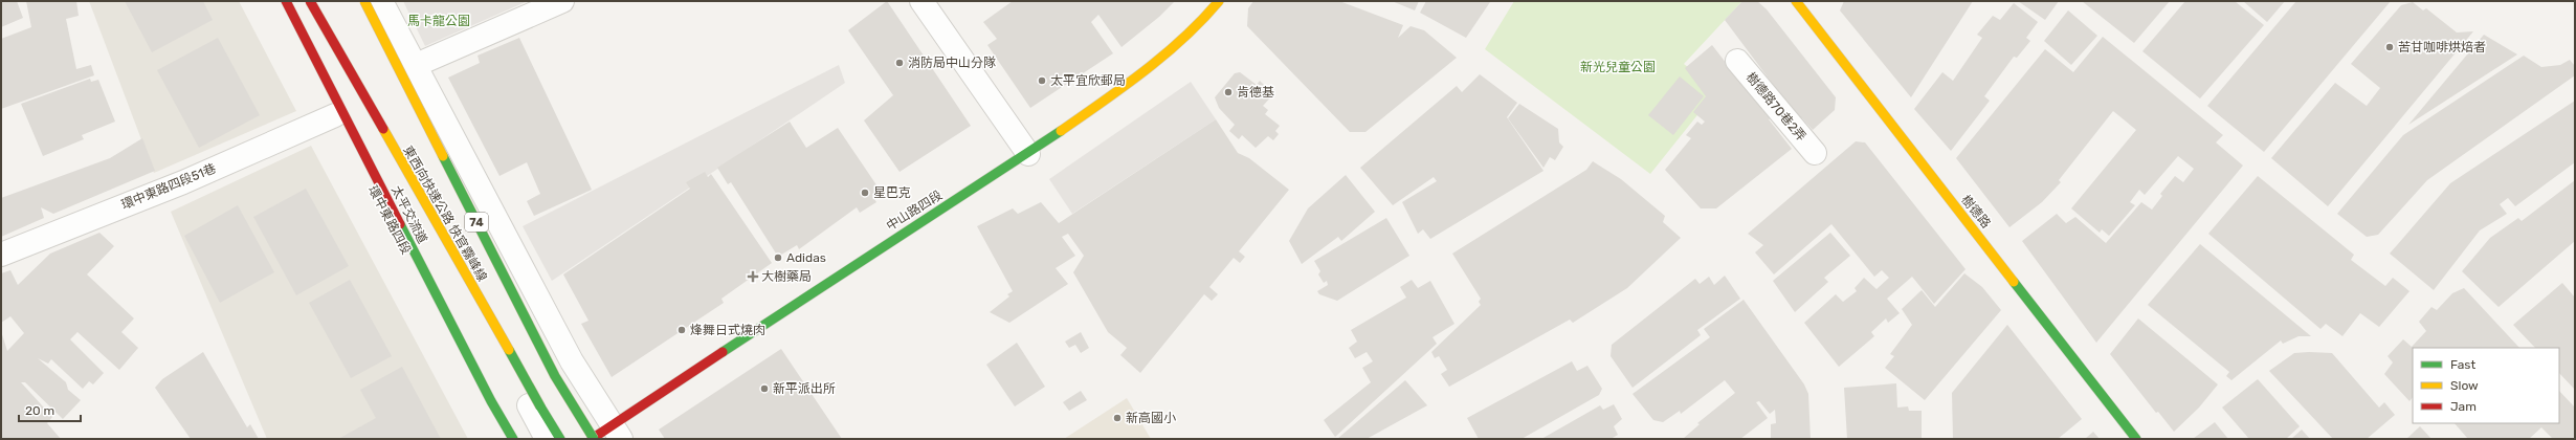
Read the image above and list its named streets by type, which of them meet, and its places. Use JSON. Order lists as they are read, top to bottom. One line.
{"streets":{"main road":["中山路四段","樹德路","東西向快速公路 快官霧峰線","太平交流道","74"],"street":["樹德路70巷2弄","環中東路四段51巷","環中東路四段"]},"crossings":[["環中東路四段51巷","環中東路四段"],["中山路四段","東西向快速公路 快官霧峰線"]],"parks":["馬卡龍公園","新光兒童公園"],"places":{"other":["苦甘咖啡烘焙者","消防局中山分隊","太平宜欣郵局","肯德基","星巴克","Adidas","烽舞日式燒肉","新平派出所","新高國小"],"health":["大樹藥局"]},"legend":["Fast","Slow","Jam"],"scale_bar":"20 m"}
